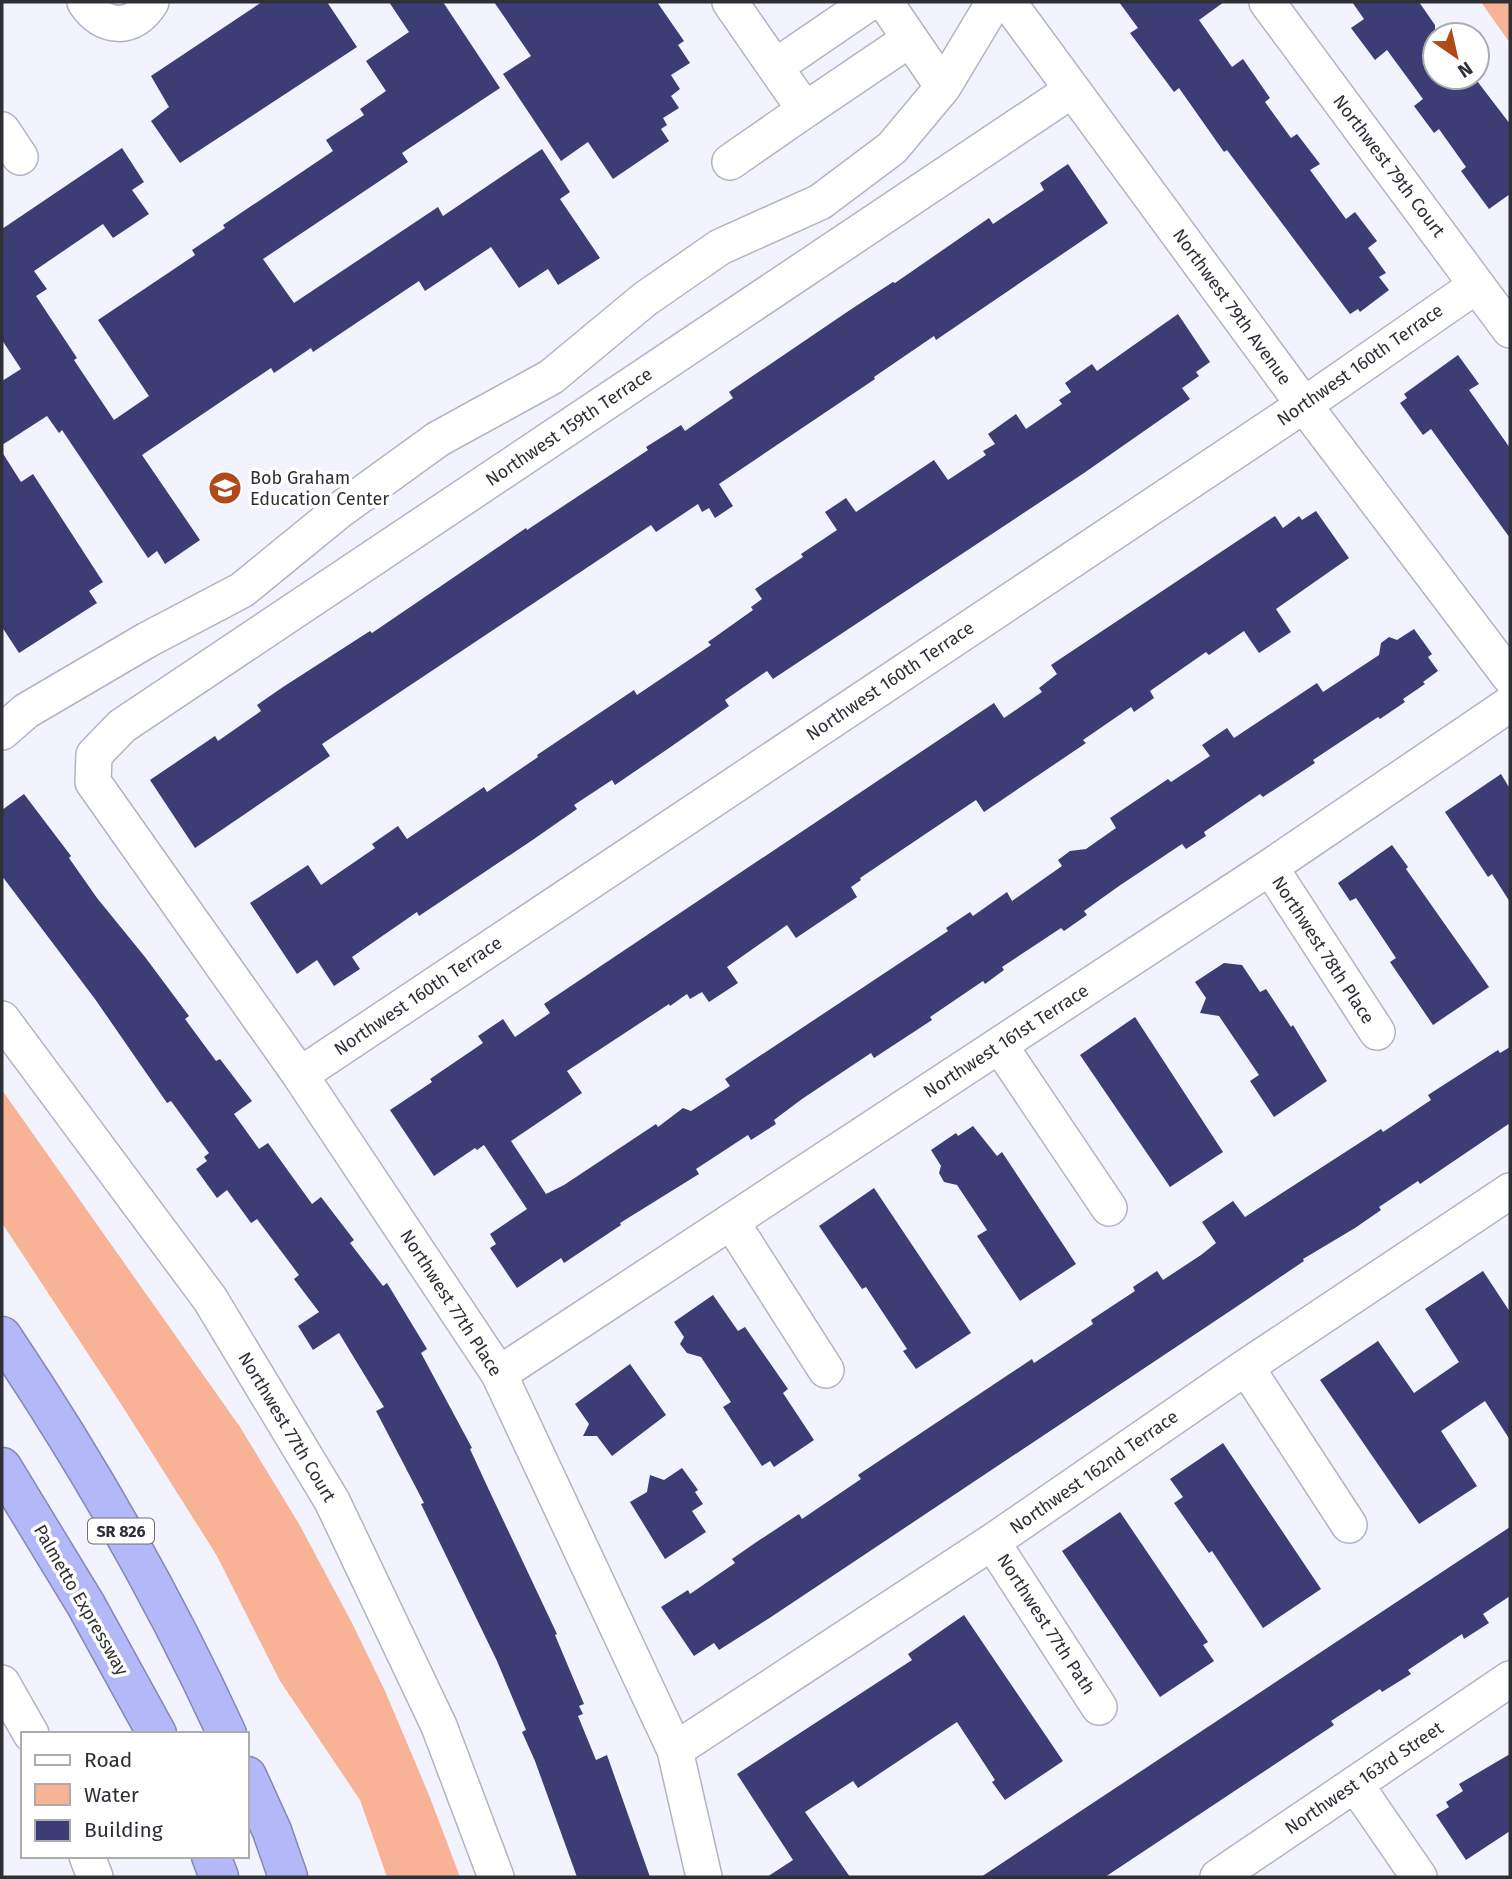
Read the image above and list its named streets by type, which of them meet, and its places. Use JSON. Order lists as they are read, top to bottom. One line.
{"streets":{"highway":["SR 826","Palmetto Expressway"],"street":["Northwest 79th Court","Northwest 79th Avenue","Northwest 160th Terrace","Northwest 159th Terrace","Northwest 78th Place","Northwest 161st Terrace","Northwest 77th Place","Northwest 77th Court","Northwest 162nd Terrace","Northwest 77th Path","Northwest 163rd Street"]},"crossings":[["Northwest 79th Court","Northwest 160th Terrace"],["Northwest 79th Avenue","Northwest 160th Terrace"],["Northwest 79th Avenue","Northwest 159th Terrace"],["Northwest 160th Terrace","Northwest 77th Place"],["Northwest 159th Terrace","Northwest 77th Place"],["Northwest 78th Place","Northwest 161st Terrace"],["Northwest 161st Terrace","Northwest 77th Place"],["Northwest 77th Place","Northwest 162nd Terrace"],["Northwest 162nd Terrace","Northwest 77th Path"]],"places":{"school or university":["Bob Graham Education Center"]},"legend":["Road","Water","Building"],"north":"bottom right"}
